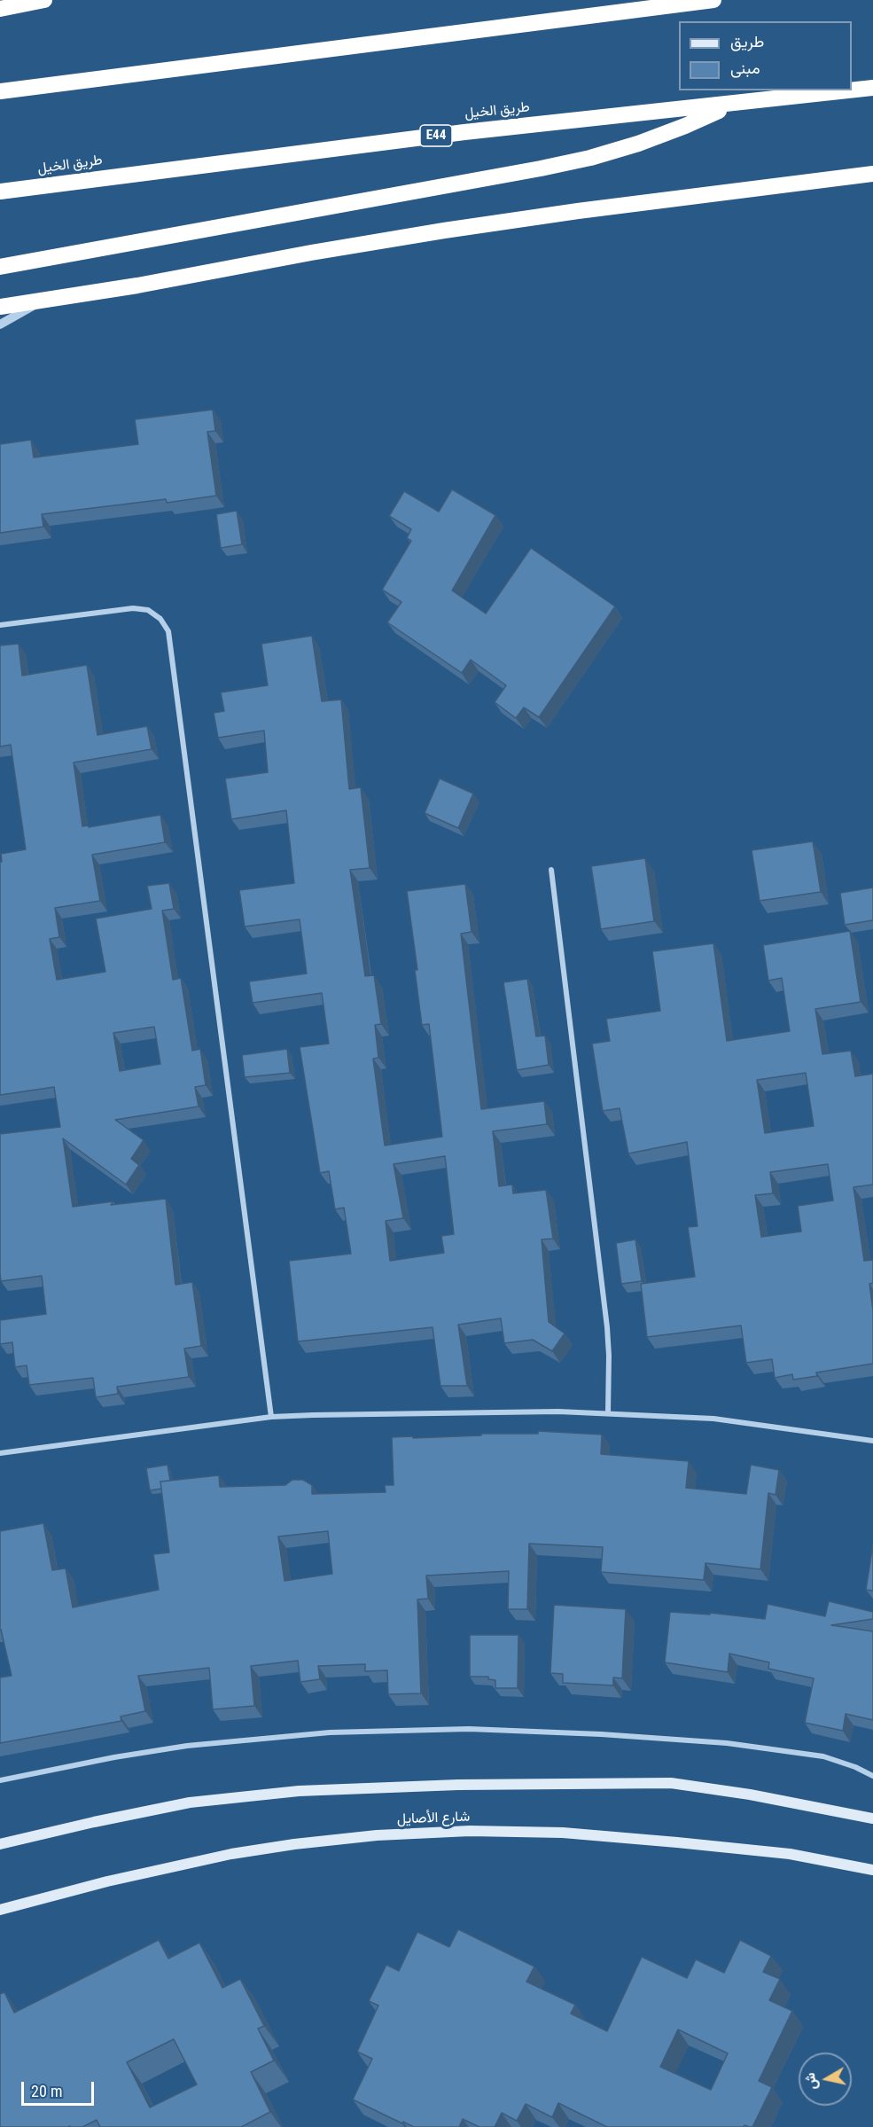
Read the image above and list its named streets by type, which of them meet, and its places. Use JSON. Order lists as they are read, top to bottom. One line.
{"streets":{"highway":["طريق الخيل","E44"],"main road":["شارع الأصايل"]},"legend":["طريق","مبنى"],"scale_bar":"20 m","north":"left"}
